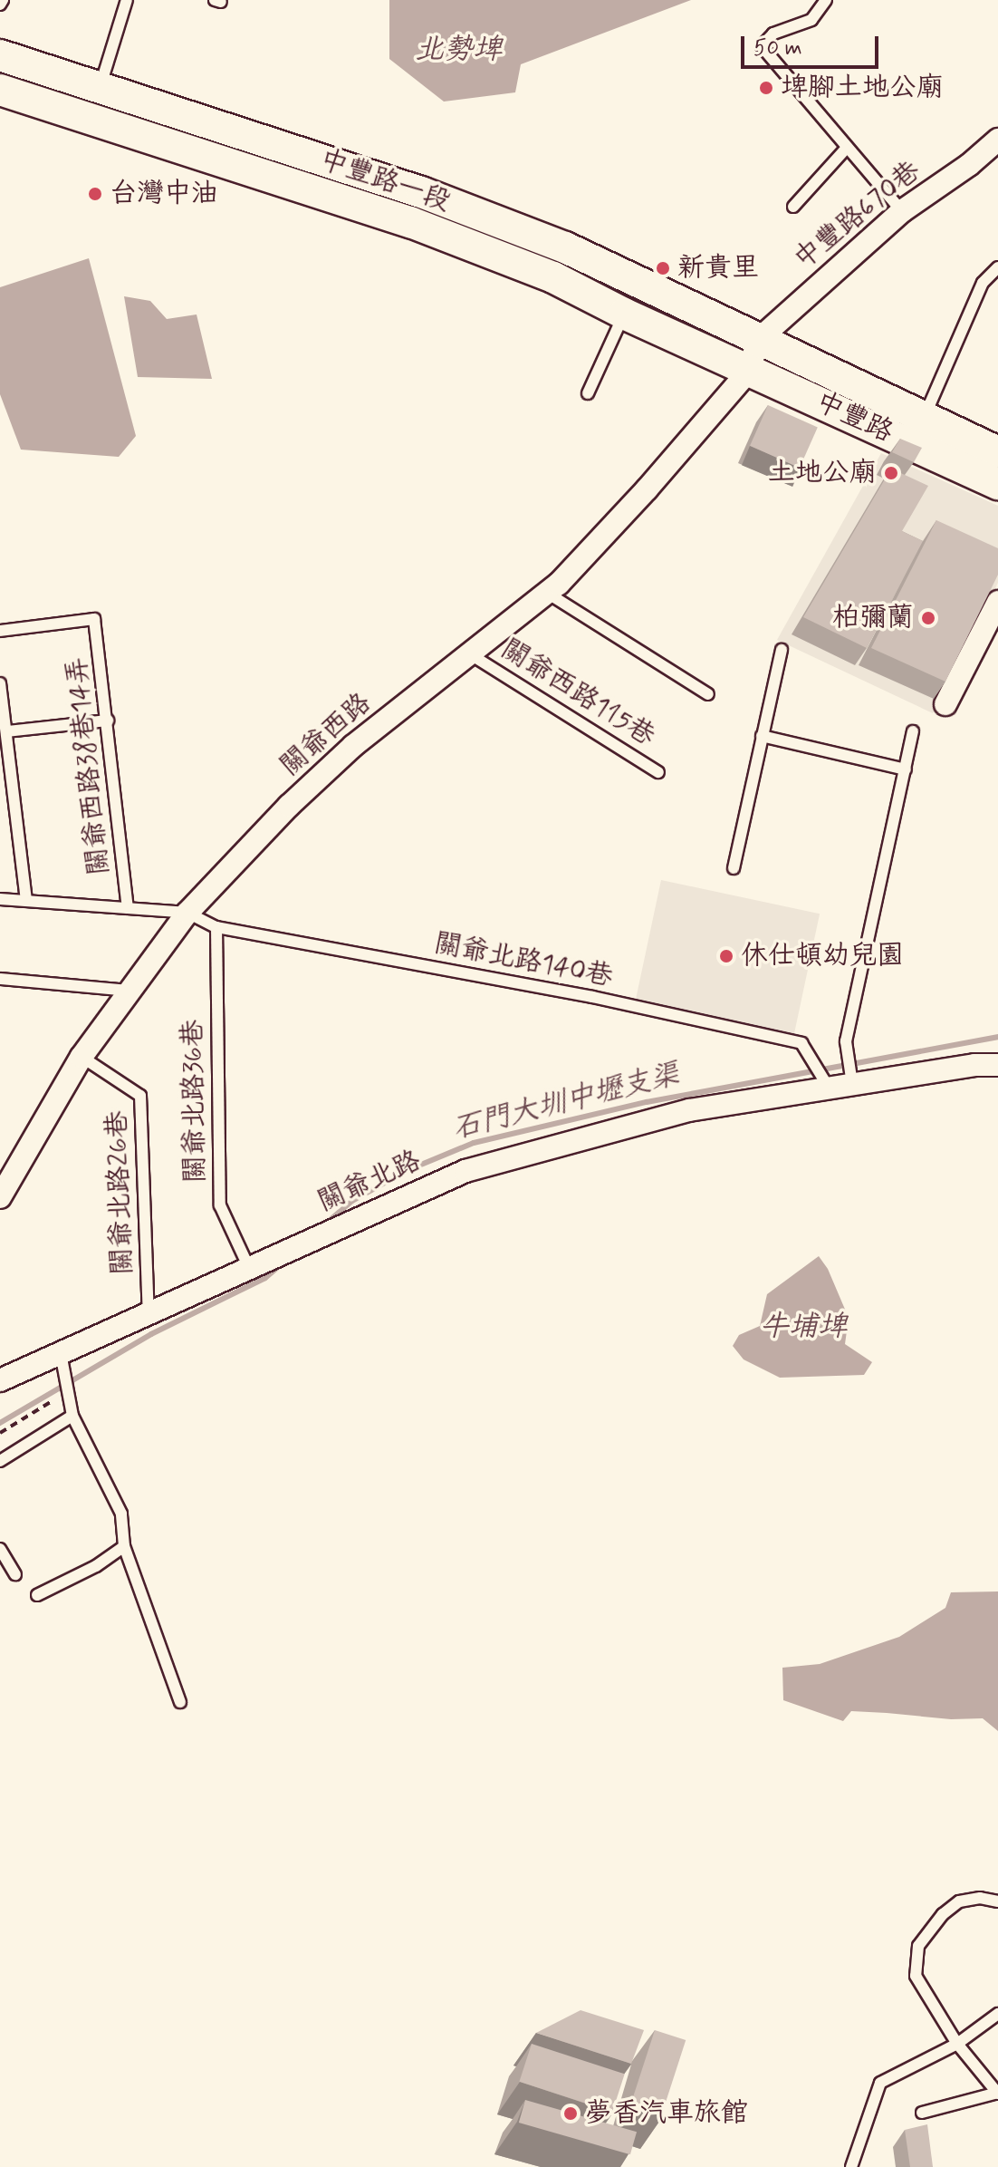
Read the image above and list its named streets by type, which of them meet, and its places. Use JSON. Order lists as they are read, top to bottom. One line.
{"streets":{"main road":["中豐路一段","中豐路"],"street":["中豐路670巷","關爺西路","關爺北路"],"lane":["關爺西路115巷","關爺西路38巷14弄","關爺北路140巷","關爺北路36巷","關爺北路26巷"]},"crossings":[["中豐路一段","中豐路670巷"],["中豐路一段","中豐路"],["中豐路一段","關爺西路"],["中豐路670巷","中豐路"],["中豐路670巷","關爺西路"],["中豐路","關爺西路"],["關爺西路115巷","關爺西路"],["關爺西路","關爺北路140巷"],["關爺西路","關爺北路26巷"],["關爺北路140巷","關爺北路36巷"],["關爺北路140巷","關爺北路"],["關爺北路36巷","關爺北路"],["關爺北路","關爺北路26巷"]],"water":["北勢埤","石門大圳中壢支渠","牛埔埤"],"places":["埤腳土地公廟","台灣中油","新貴里","土地公廟","柏彌蘭","休仕頓幼兒園","夢香汽車旅館"],"scale_bar":"50 m"}
